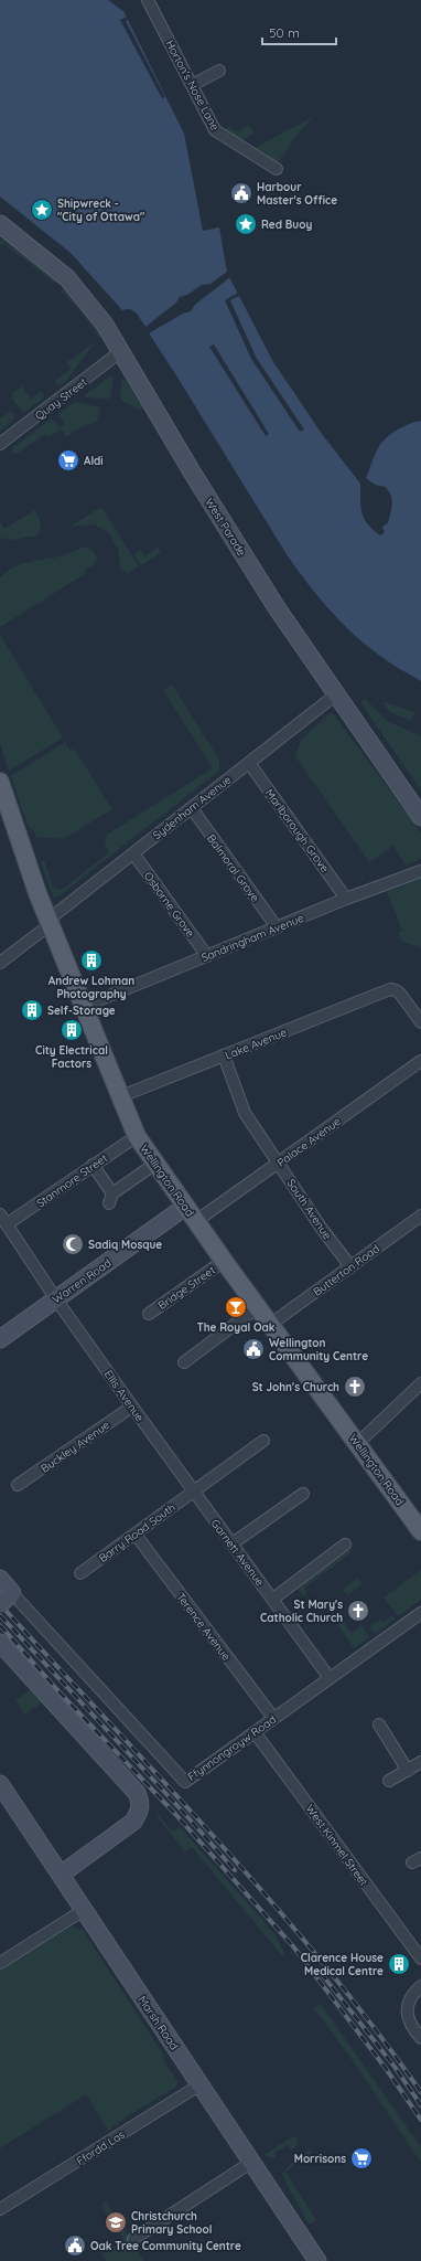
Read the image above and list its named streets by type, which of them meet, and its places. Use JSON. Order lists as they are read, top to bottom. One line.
{"streets":{"main road":["Wellington Road"],"street":["Horton's Nose Lane","Quay Street","West Parade","Sydenham Avenue","Marlborough Grove","Balmoral Grove","Osborne Grove","Sandringham Avenue","Lake Avenue","Palace Avenue","Stanmore Street","South Avenue","Butterton Road","Warren Road","Bridge Street","Ellis Avenue","Buckley Avenue","Barry Road South","Garnett Avenue","Terence Avenue","Ffynnongroyw Road","West Kinmel Street","Marsh Road","Ffordd Las"]},"crossings":[["Quay Street","West Parade"],["West Parade","Sydenham Avenue"],["Sydenham Avenue","Marlborough Grove"],["Sydenham Avenue","Balmoral Grove"],["Sydenham Avenue","Osborne Grove"],["Sydenham Avenue","Wellington Road"],["Marlborough Grove","Sandringham Avenue"],["Balmoral Grove","Sandringham Avenue"],["Osborne Grove","Sandringham Avenue"],["Sandringham Avenue","Wellington Road"],["Lake Avenue","Wellington Road"],["Lake Avenue","South Avenue"],["Palace Avenue","Wellington Road"],["Palace Avenue","South Avenue"],["Stanmore Street","Wellington Road"],["Stanmore Street","Ellis Avenue"],["Wellington Road","Butterton Road"],["Wellington Road","Warren Road"],["Wellington Road","Bridge Street"],["South Avenue","Butterton Road"],["Warren Road","Ellis Avenue"],["Ellis Avenue","Buckley Avenue"],["Ellis Avenue","Barry Road South"],["Ellis Avenue","Garnett Avenue"],["Barry Road South","Garnett Avenue"],["Barry Road South","Terence Avenue"],["Garnett Avenue","Ffynnongroyw Road"],["Terence Avenue","Ffynnongroyw Road"],["Ffynnongroyw Road","West Kinmel Street"],["Marsh Road","Ffordd Las"]],"places":{"public building":["Harbour Master's Office","Wellington Community Centre","Oak Tree Community Centre"],"place":["Shipwreck - \"City of Ottawa\"","Red Buoy"],"supermarket":["Aldi","Morrisons"],"building":["Andrew Lohman Photography","Self-Storage","City Electrical Factors","Clarence House Medical Centre"],"mosque":["Sadiq Mosque"],"bar":["The Royal Oak"],"church":["St John's Church","St Mary's Catholic Church"],"school or university":["Christchurch Primary School"]},"scale_bar":"50 m"}
